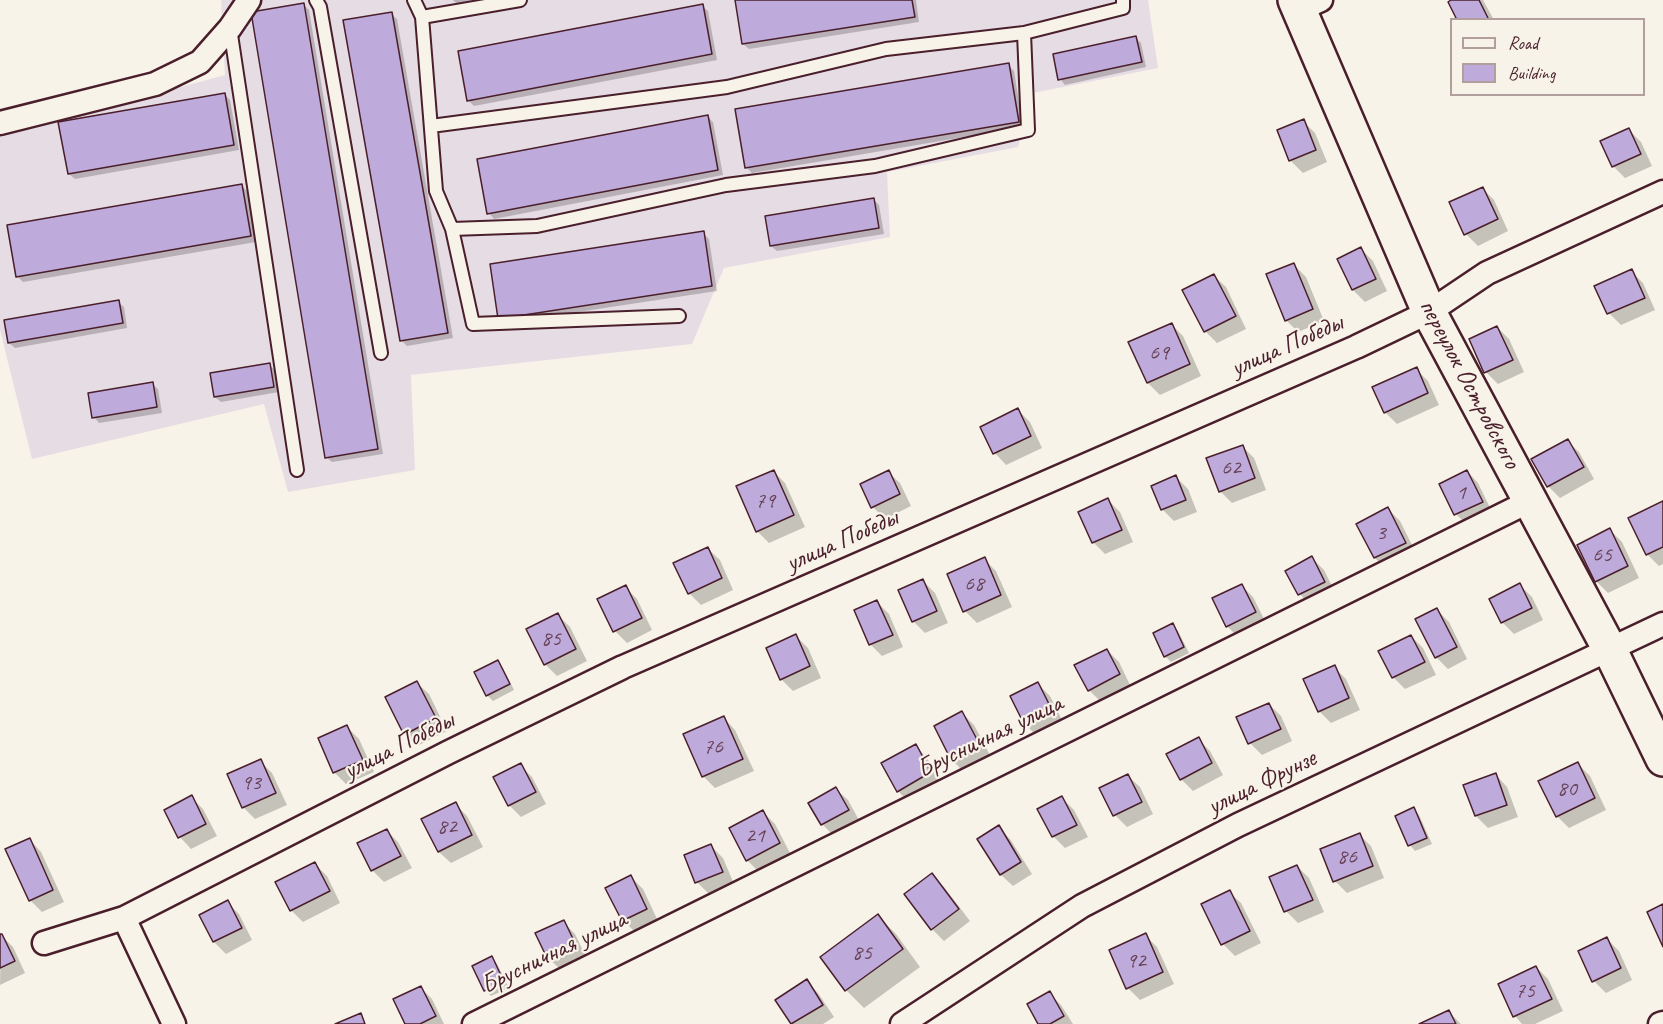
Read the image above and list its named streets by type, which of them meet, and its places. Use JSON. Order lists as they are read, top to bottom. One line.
{"streets":{"street":["улица Победы","переулок Островского","Брусничная улица","улица Фрунзе"]},"crossings":[["улица Победы","переулок Островского"],["переулок Островского","Брусничная улица"],["переулок Островского","улица Фрунзе"]],"house_numbers":["69","62","1","79","3","65","68","85","76","93","80","82","21","86","85","92","75"],"legend":["Road","Building"]}
